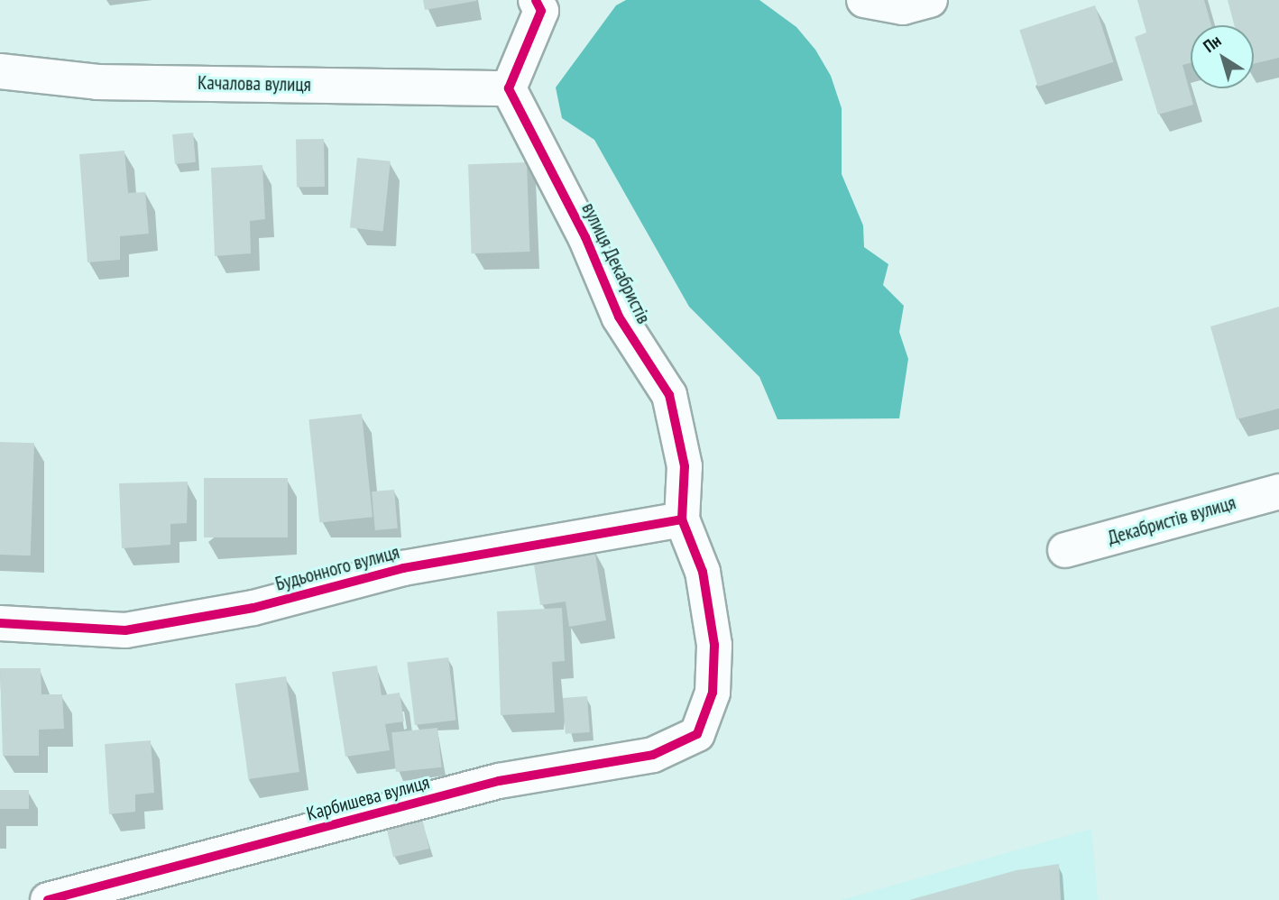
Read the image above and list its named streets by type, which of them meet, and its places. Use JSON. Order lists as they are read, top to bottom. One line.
{"streets":{"street":["Качалова вулиця","вулиця Декабристів","Декабристів вулиця","Будьонного вулиця","Карбишева вулиця"]},"crossings":[["Качалова вулиця","вулиця Декабристів"],["вулиця Декабристів","Будьонного вулиця"],["вулиця Декабристів","Карбишева вулиця"]],"north":"top left"}
